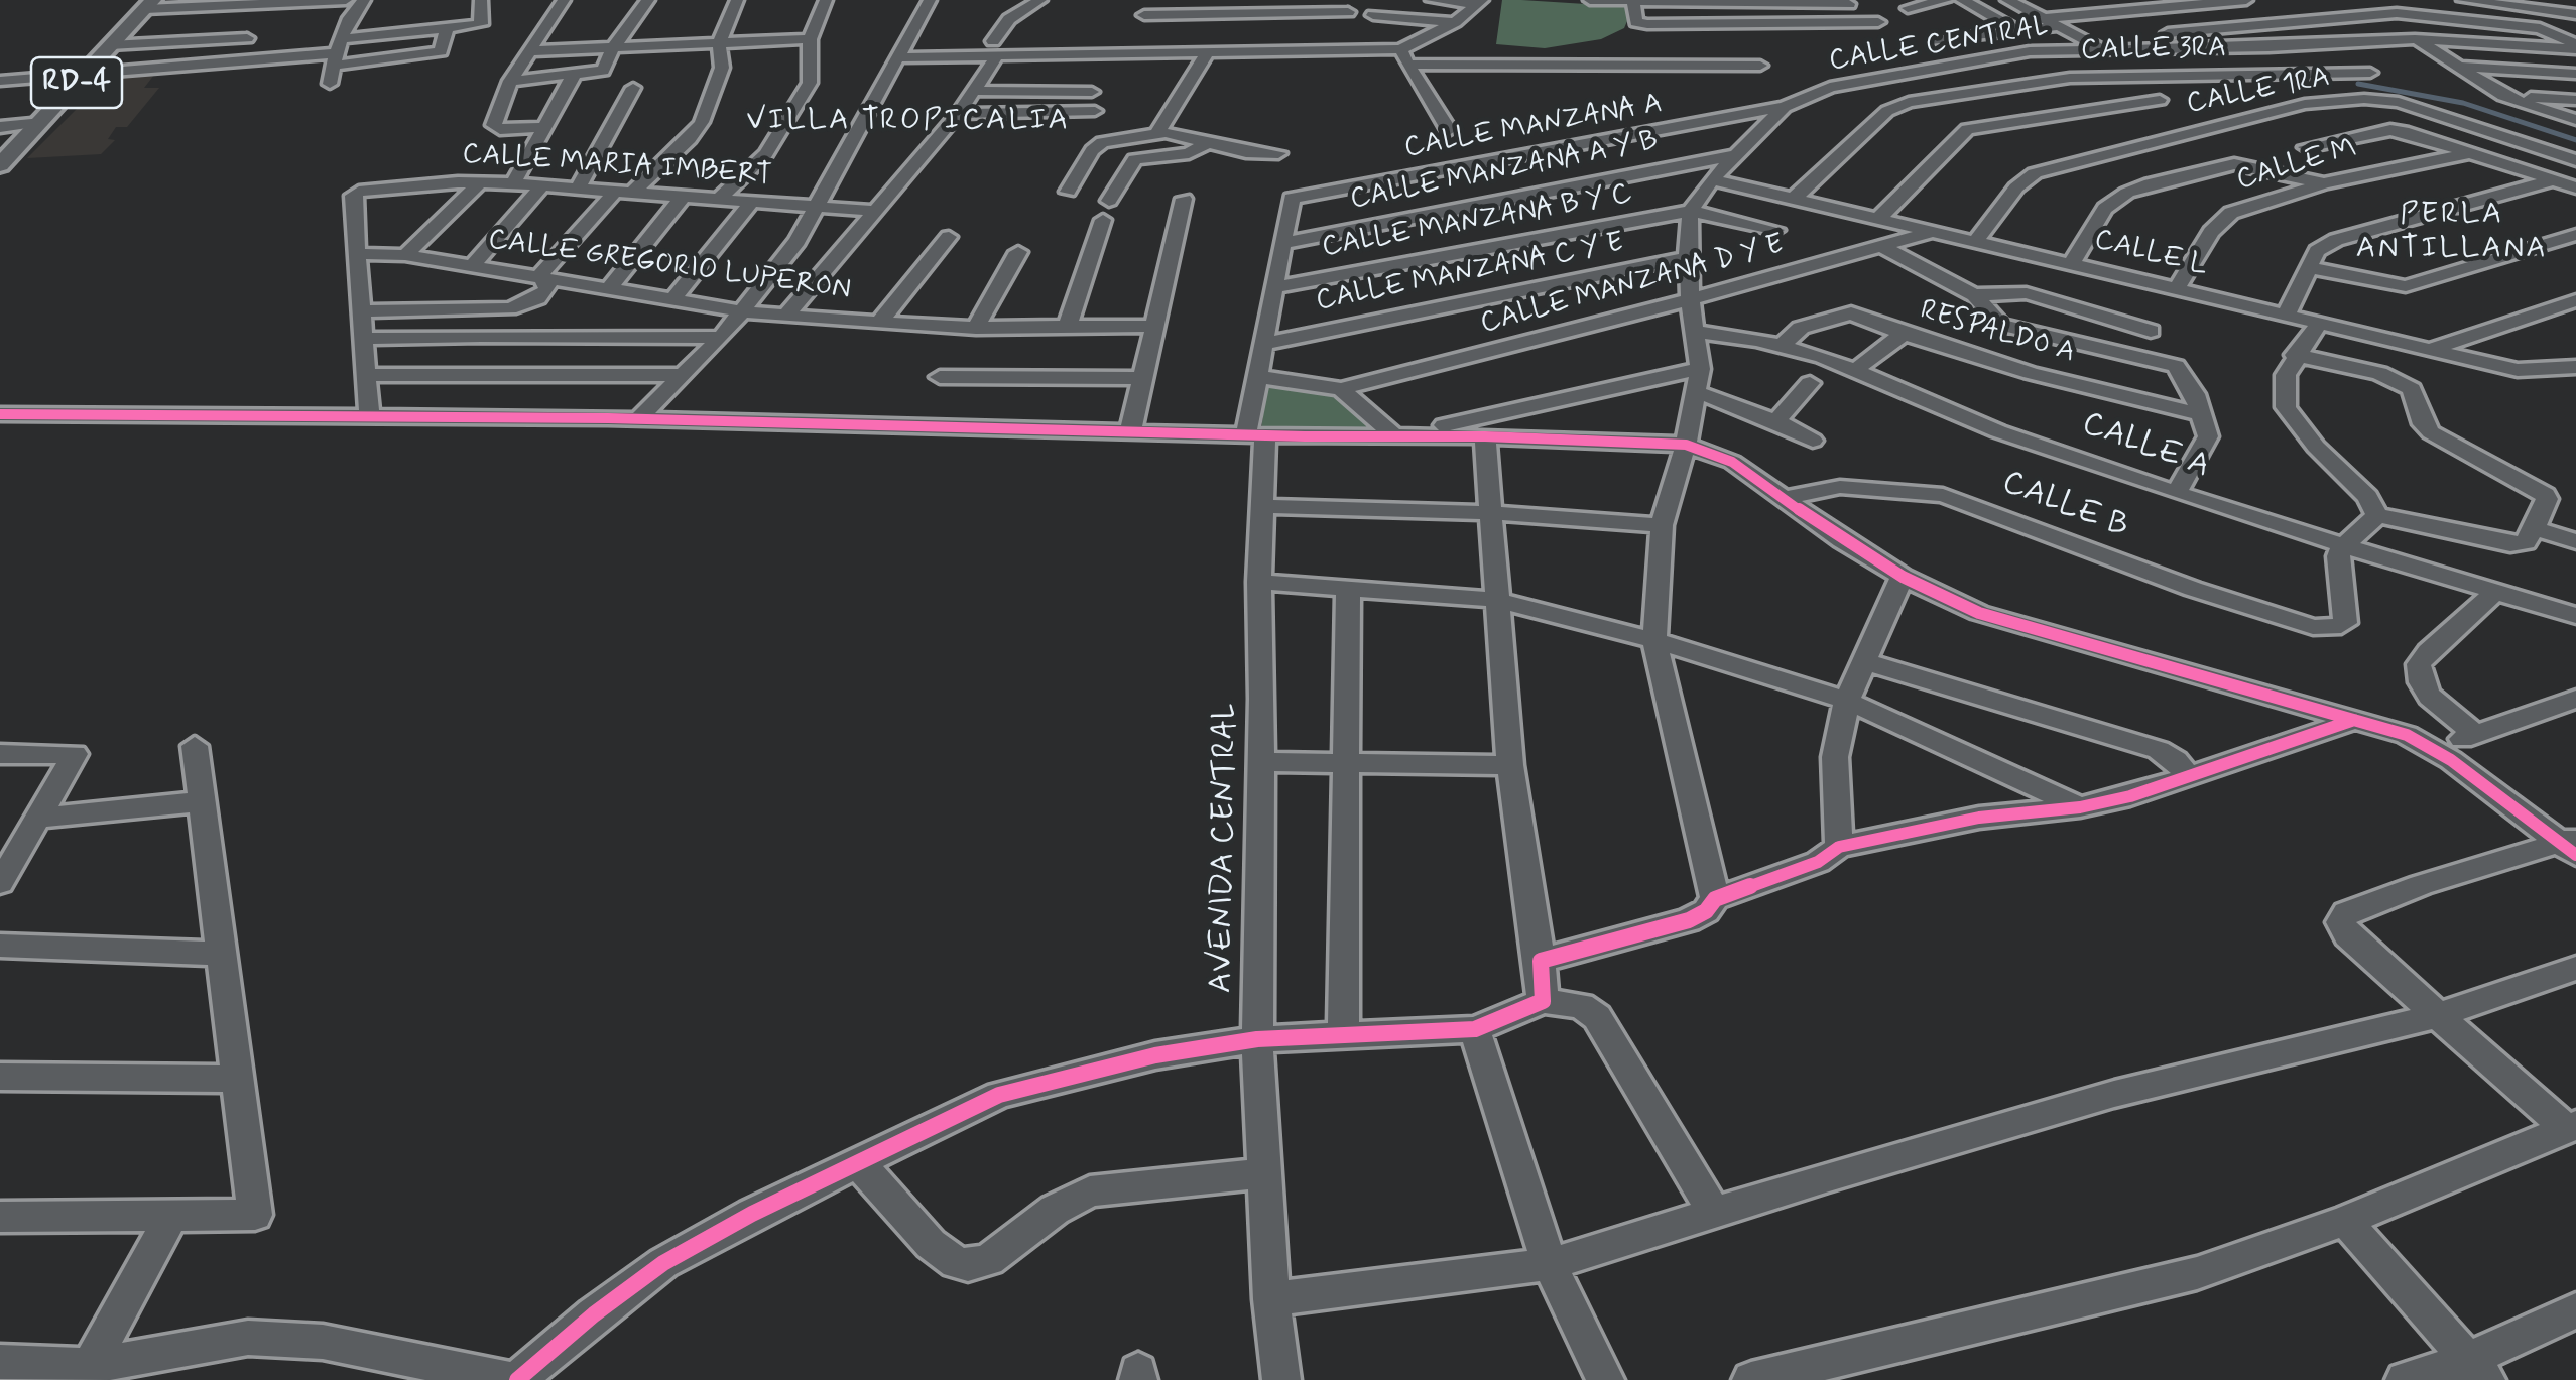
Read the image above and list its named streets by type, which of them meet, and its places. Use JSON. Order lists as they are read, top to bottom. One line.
{"streets":{"main road":["RD-4"],"street":["CALLE CENTRAL","CALLE 3RA","CALLE 1RA","CALLE MANZANA A","CALLE M","CALLE MARIA IMBERT","CALLE MANZANA A Y B","CALLE MANZANA B Y C","CALLE L","CALLE GREGORIO LUPERON","CALLE MANZANA C Y E","CALLE MANZANA D Y E","RESPALDO A","CALLE A","CALLE B","AVENIDA CENTRAL"]},"crossings":[["CALLE CENTRAL","CALLE MANZANA A"],["CALLE CENTRAL","CALLE MANZANA A Y B"],["CALLE CENTRAL","CALLE MANZANA B Y C"],["CALLE CENTRAL","CALLE L"],["CALLE CENTRAL","CALLE MANZANA C Y E"],["CALLE CENTRAL","CALLE MANZANA D Y E"],["CALLE CENTRAL","CALLE A"],["CALLE 3RA","CALLE L"],["CALLE 1RA","CALLE L"],["CALLE MANZANA A","AVENIDA CENTRAL"],["CALLE M","CALLE L"],["CALLE MARIA IMBERT","CALLE GREGORIO LUPERON"],["CALLE MANZANA A Y B","AVENIDA CENTRAL"],["CALLE MANZANA B Y C","AVENIDA CENTRAL"],["CALLE L","CALLE MANZANA D Y E"],["CALLE MANZANA C Y E","AVENIDA CENTRAL"],["RESPALDO A","CALLE A"],["CALLE A","CALLE B"]],"districts":["VILLA TROPICALIA","PERLA ANTILLANA"]}
